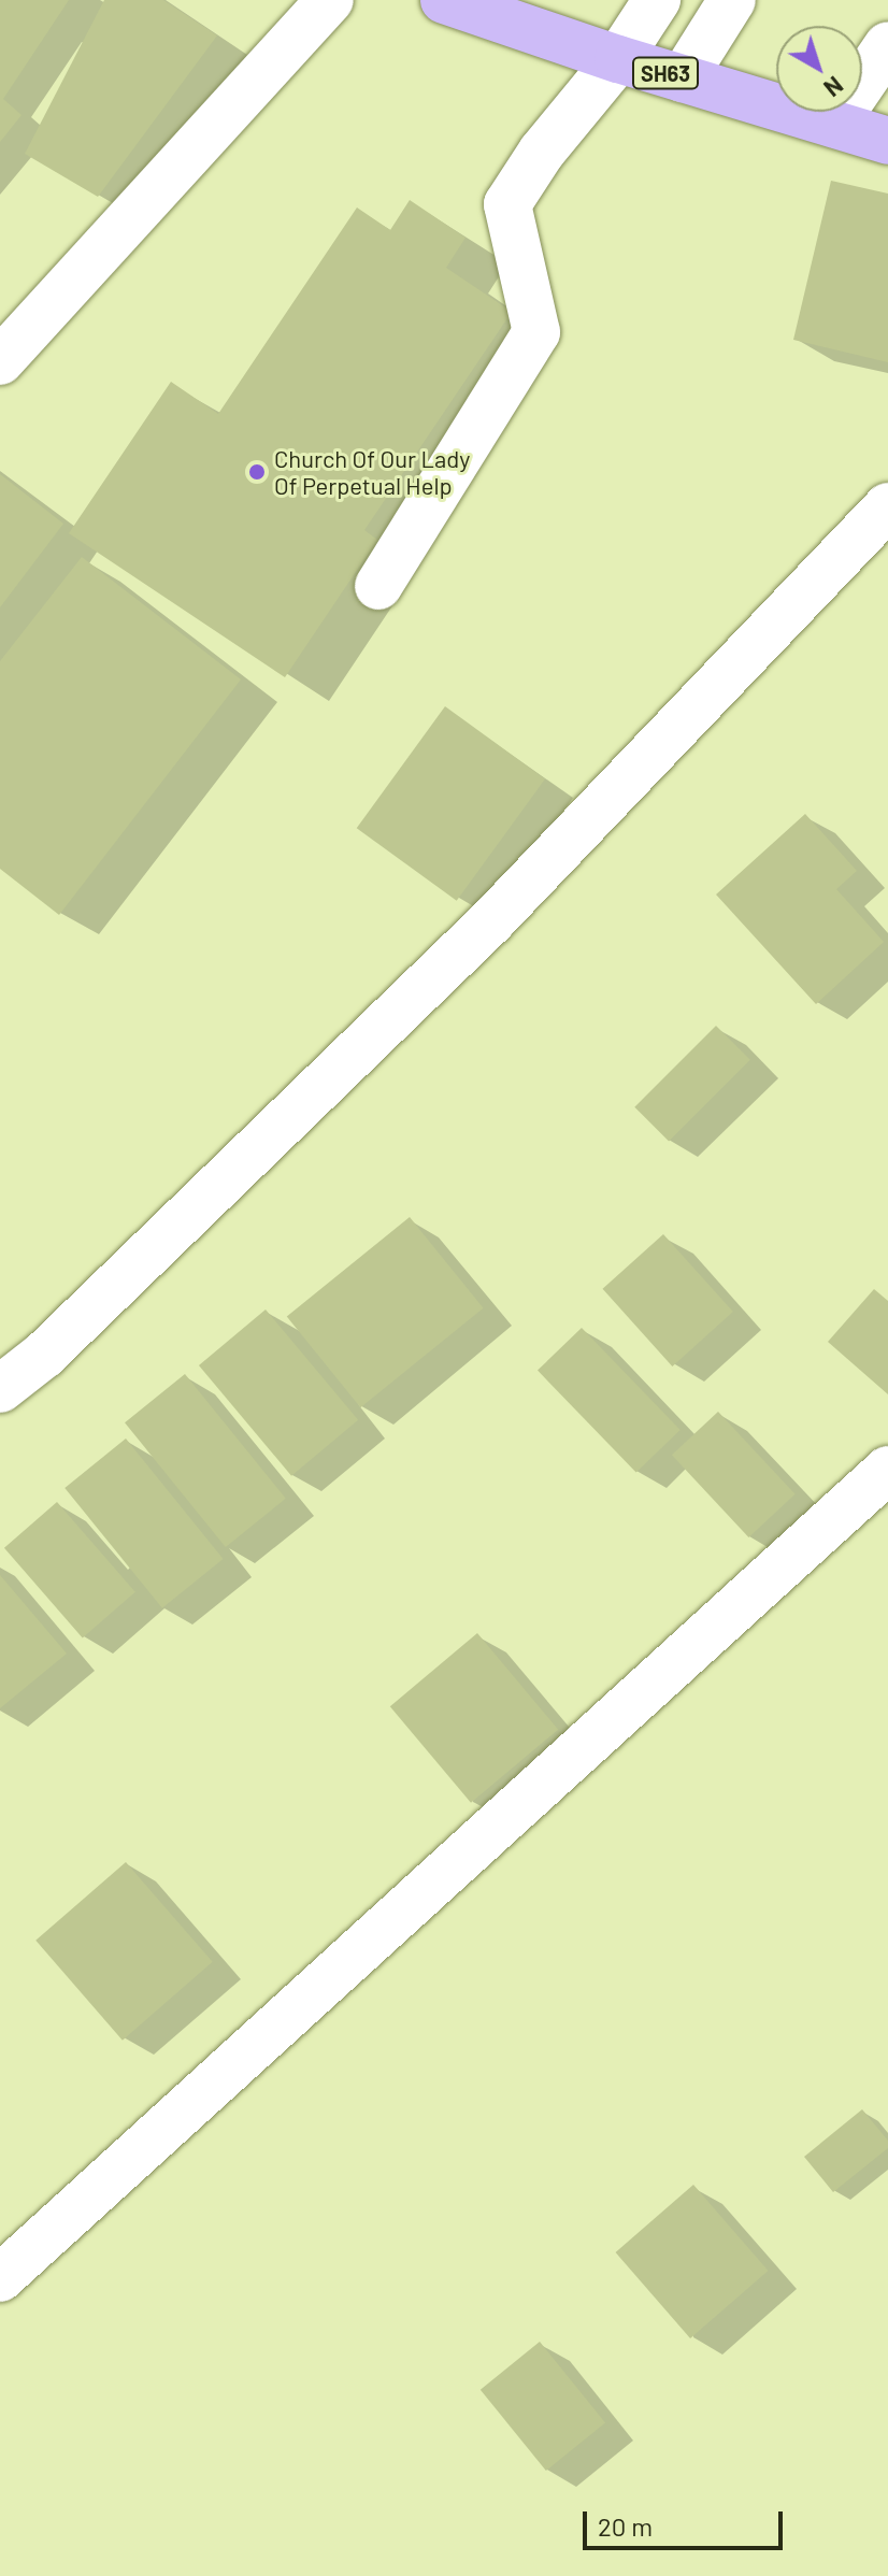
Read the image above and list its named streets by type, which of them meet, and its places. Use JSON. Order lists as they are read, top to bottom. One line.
{"streets":{"main road":["SH63"]},"places":["Church Of Our Lady Of Perpetual Help"],"scale_bar":"20 m","north":"bottom right"}
